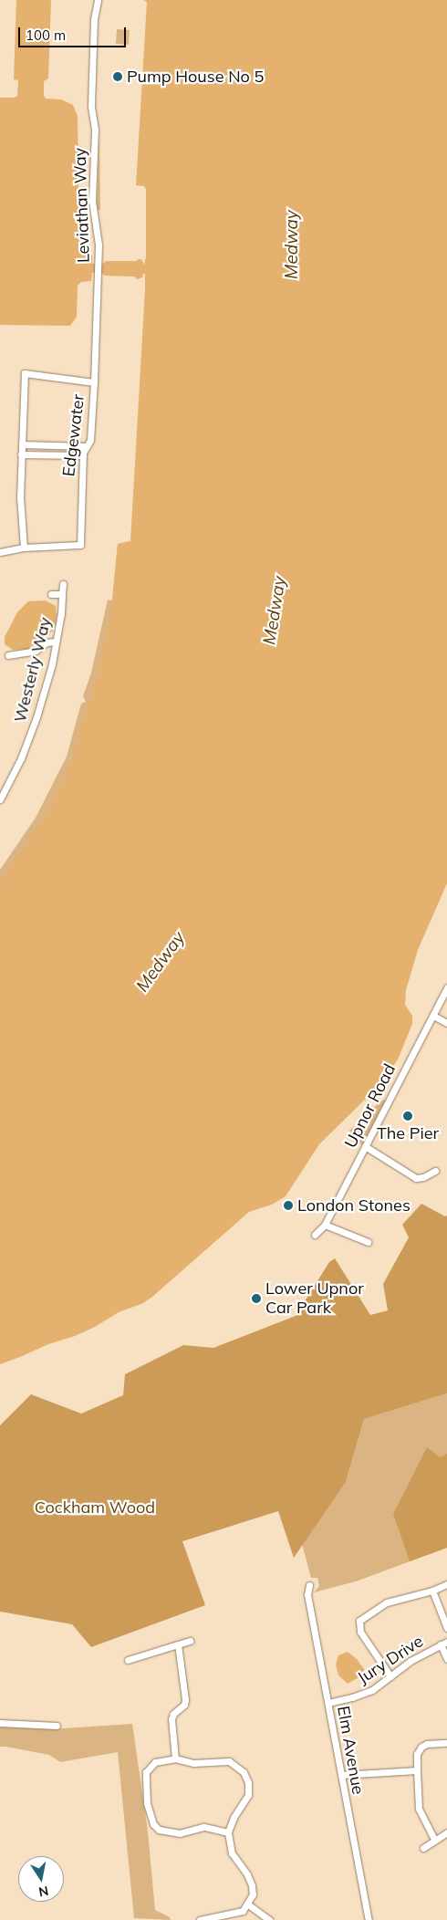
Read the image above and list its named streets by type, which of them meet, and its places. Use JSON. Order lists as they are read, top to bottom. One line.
{"streets":{"street":["Leviathan Way","Edgewater","Westerly Way","Upnor Road","Jury Drive","Elm Avenue"]},"crossings":[["Leviathan Way","Edgewater"],["Jury Drive","Elm Avenue"]],"water":["Medway"],"parks":["Cockham Wood"],"places":["Pump House No 5","The Pier","London Stones","Lower Upnor Car Park"],"scale_bar":"100 m","north":"bottom"}
